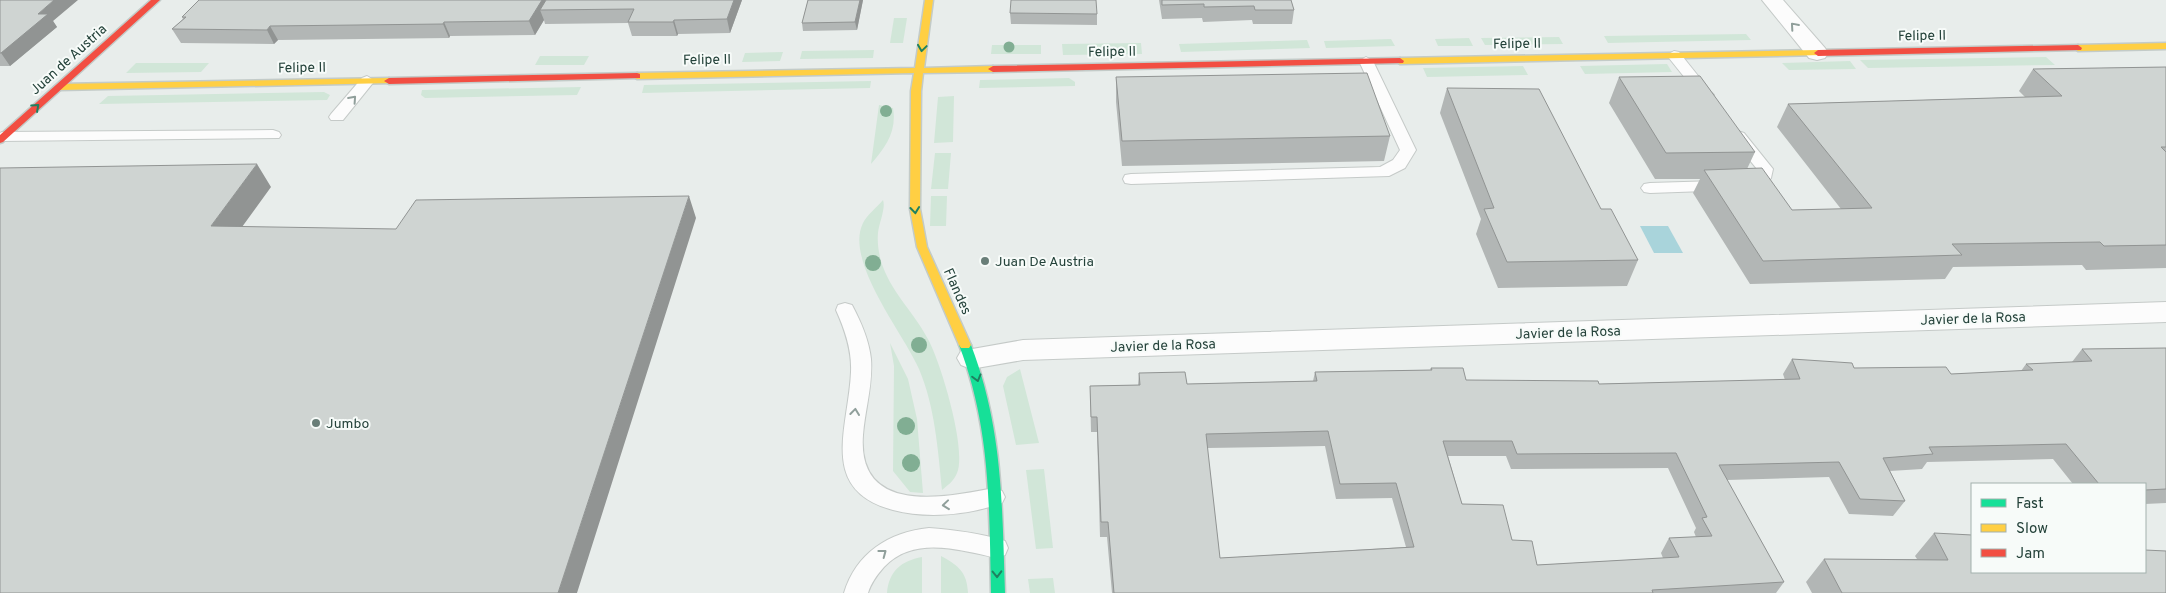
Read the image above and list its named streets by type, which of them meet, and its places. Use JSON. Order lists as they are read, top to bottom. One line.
{"streets":{"street":["Felipe II","Juan de Austria","Flandes","Javier de la Rosa"]},"crossings":[["Felipe II","Juan de Austria"],["Felipe II","Flandes"],["Flandes","Javier de la Rosa"]],"one_way":["Juan de Austria","Flandes"],"places":["Juan De Austria","Jumbo"],"legend":["Fast","Slow","Jam"]}
